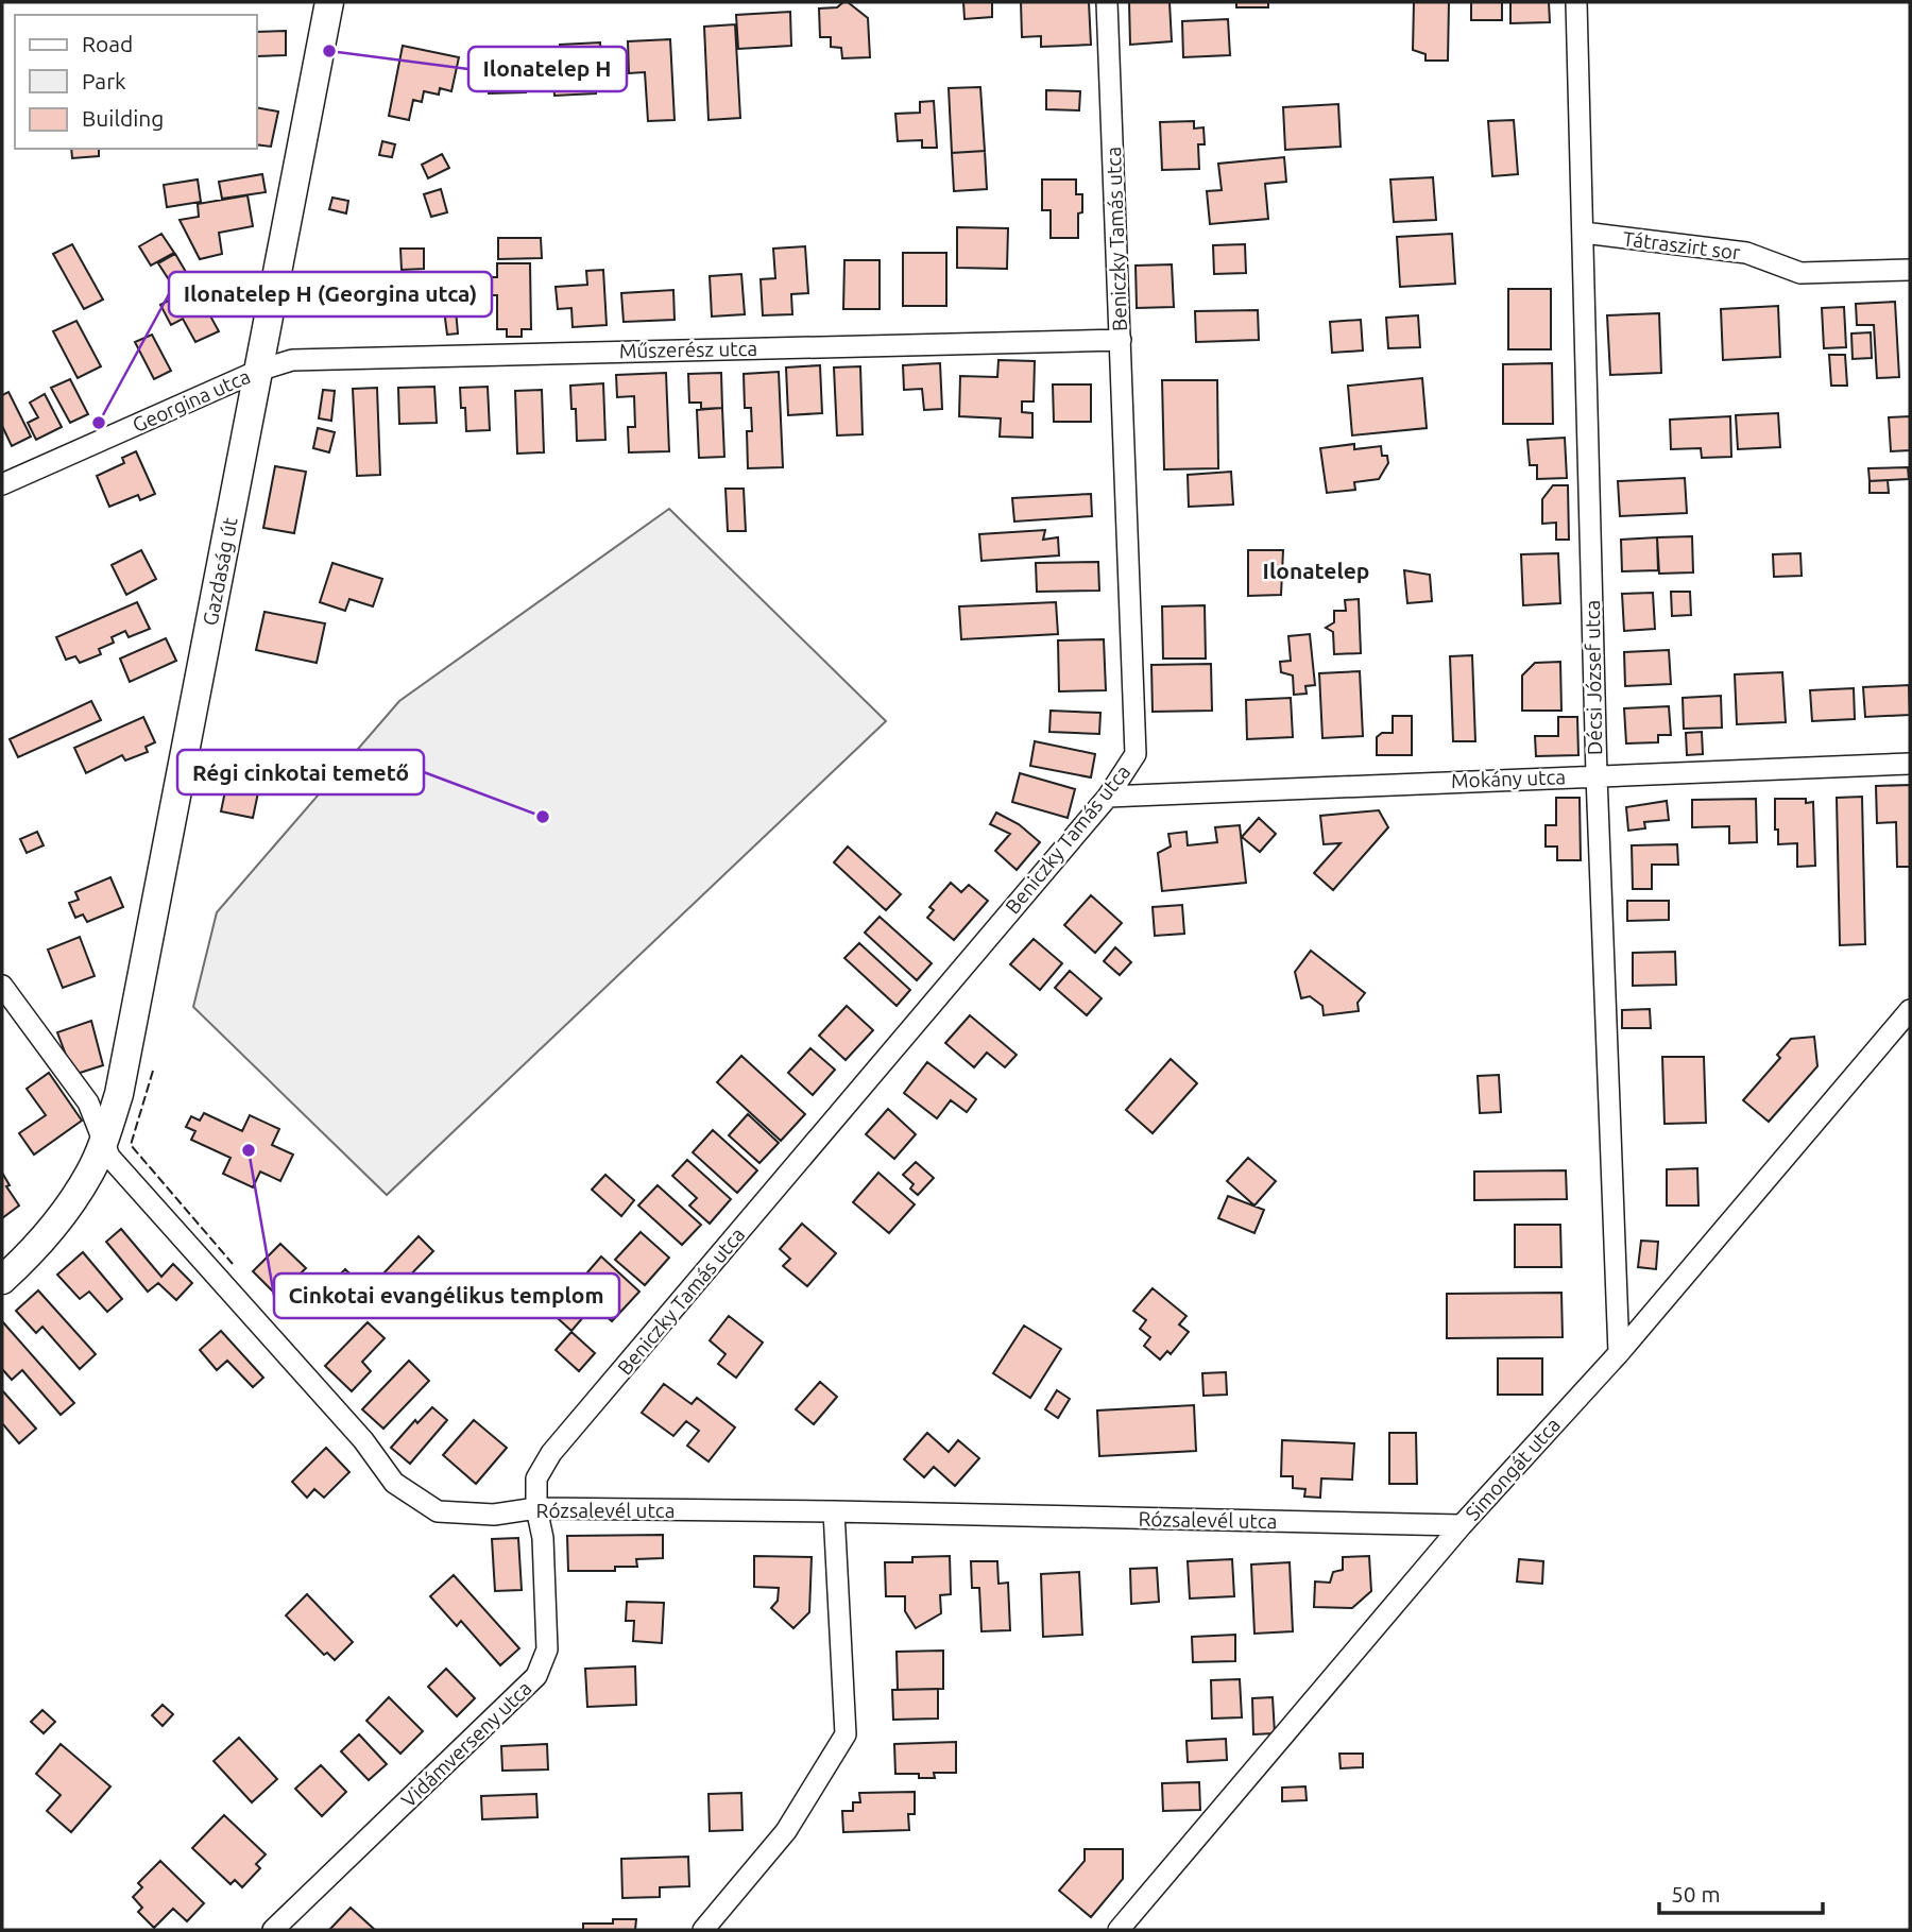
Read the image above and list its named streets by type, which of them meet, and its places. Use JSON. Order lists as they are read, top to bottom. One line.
{"streets":{"street":["Beniczky Tamás utca","Tátraszirt sor","Műszerész utca","Georgina utca","Gazdaság út","Décsi József utca","Mokány utca","Simongát utca","Rózsalevél utca","Vidámverseny utca"]},"crossings":[["Beniczky Tamás utca","Műszerész utca"],["Beniczky Tamás utca","Mokány utca"],["Beniczky Tamás utca","Rózsalevél utca"],["Beniczky Tamás utca","Vidámverseny utca"],["Tátraszirt sor","Décsi József utca"],["Műszerész utca","Georgina utca"],["Műszerész utca","Gazdaság út"],["Georgina utca","Gazdaság út"],["Gazdaság út","Rózsalevél utca"],["Décsi József utca","Mokány utca"],["Décsi József utca","Simongát utca"],["Simongát utca","Rózsalevél utca"],["Rózsalevél utca","Vidámverseny utca"]],"districts":["Ilonatelep"],"places":["Ilonatelep H","Ilonatelep H (Georgina utca)","Régi cinkotai temető","Cinkotai evangélikus templom"],"legend":["Road","Park","Building"],"scale_bar":"50 m"}
